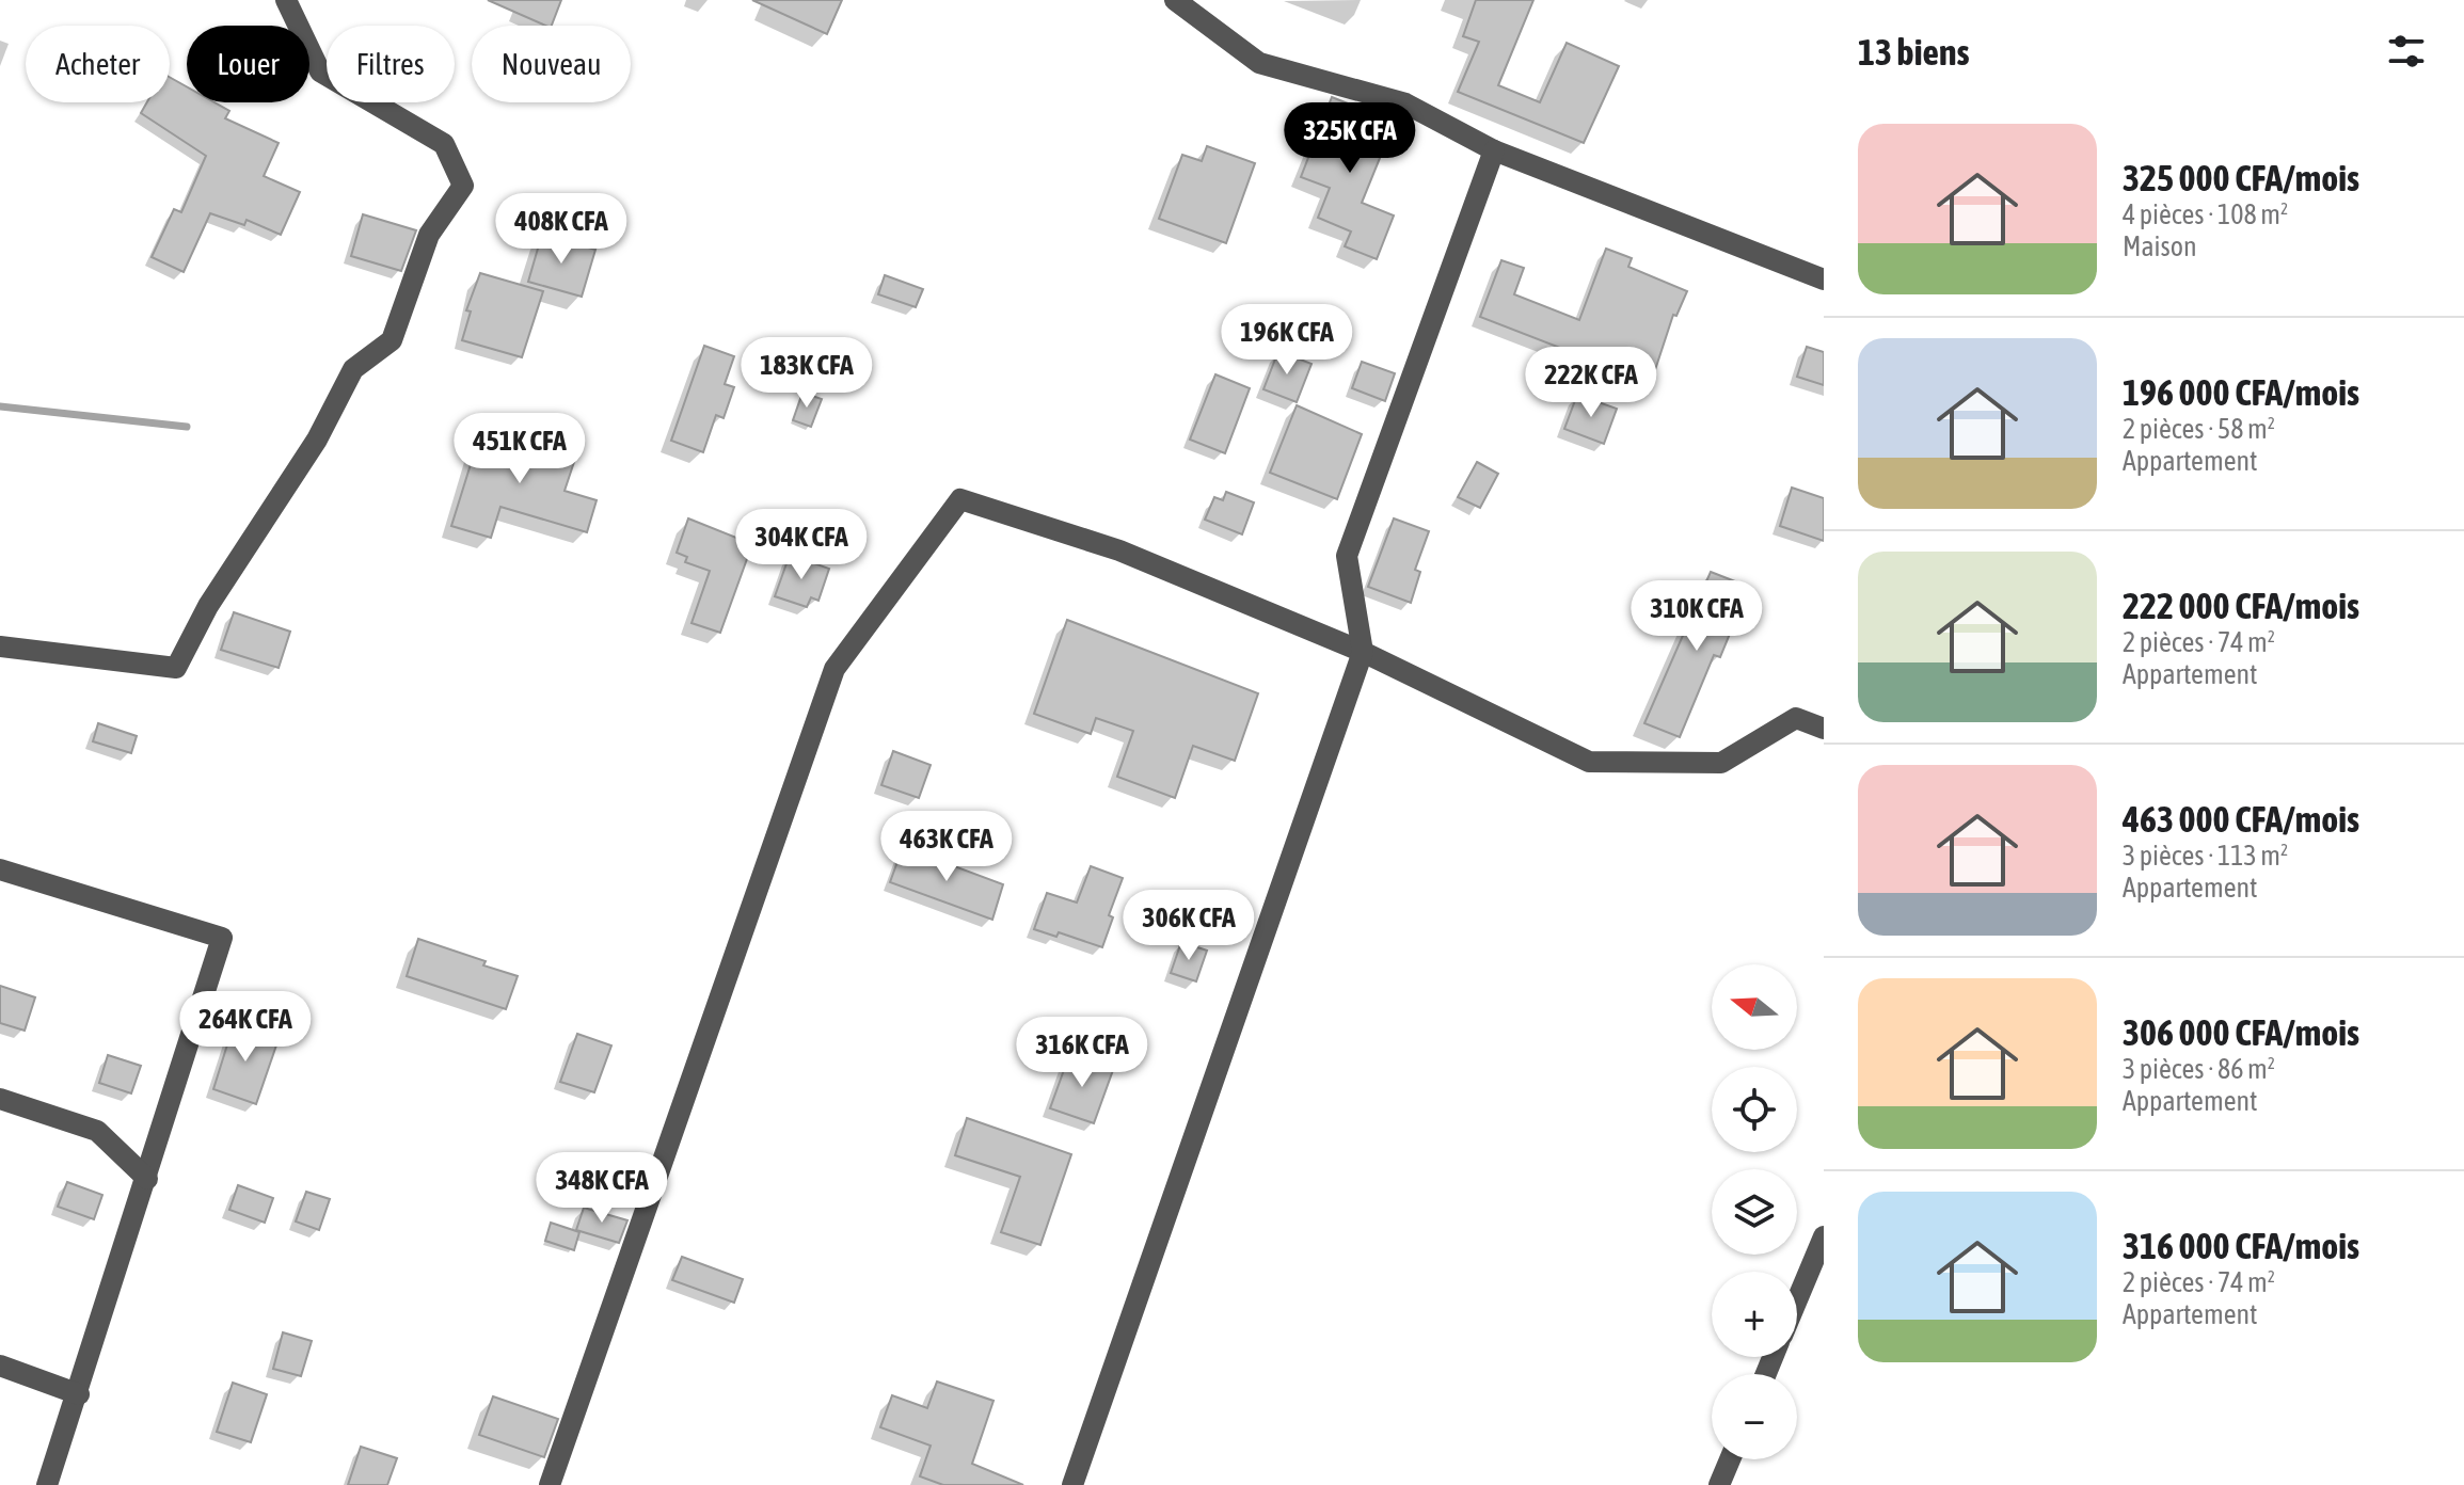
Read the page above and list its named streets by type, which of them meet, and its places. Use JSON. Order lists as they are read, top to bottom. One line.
{"north":"left","page":{"heading":"13 biens","chip":["Acheter","Louer","Filtres","Nouveau"],"price":["325K CFA","408K CFA","196K CFA","183K CFA","222K CFA","451K CFA","304K CFA","310K CFA","463K CFA","306K CFA","264K CFA","316K CFA","348K CFA"],"list":[{"name":"325 000 CFA/mois","note":"4 pièces · 108 m² · Maison"},{"name":"196 000 CFA/mois","note":"2 pièces · 58 m² · Appartement"},{"name":"222 000 CFA/mois","note":"2 pièces · 74 m² · Appartement"},{"name":"463 000 CFA/mois","note":"3 pièces · 113 m² · Appartement"},{"name":"306 000 CFA/mois","note":"3 pièces · 86 m² · Appartement"},{"name":"316 000 CFA/mois","note":"2 pièces · 74 m² · Appartement"}],"map_buttons":["+","−"]}}
